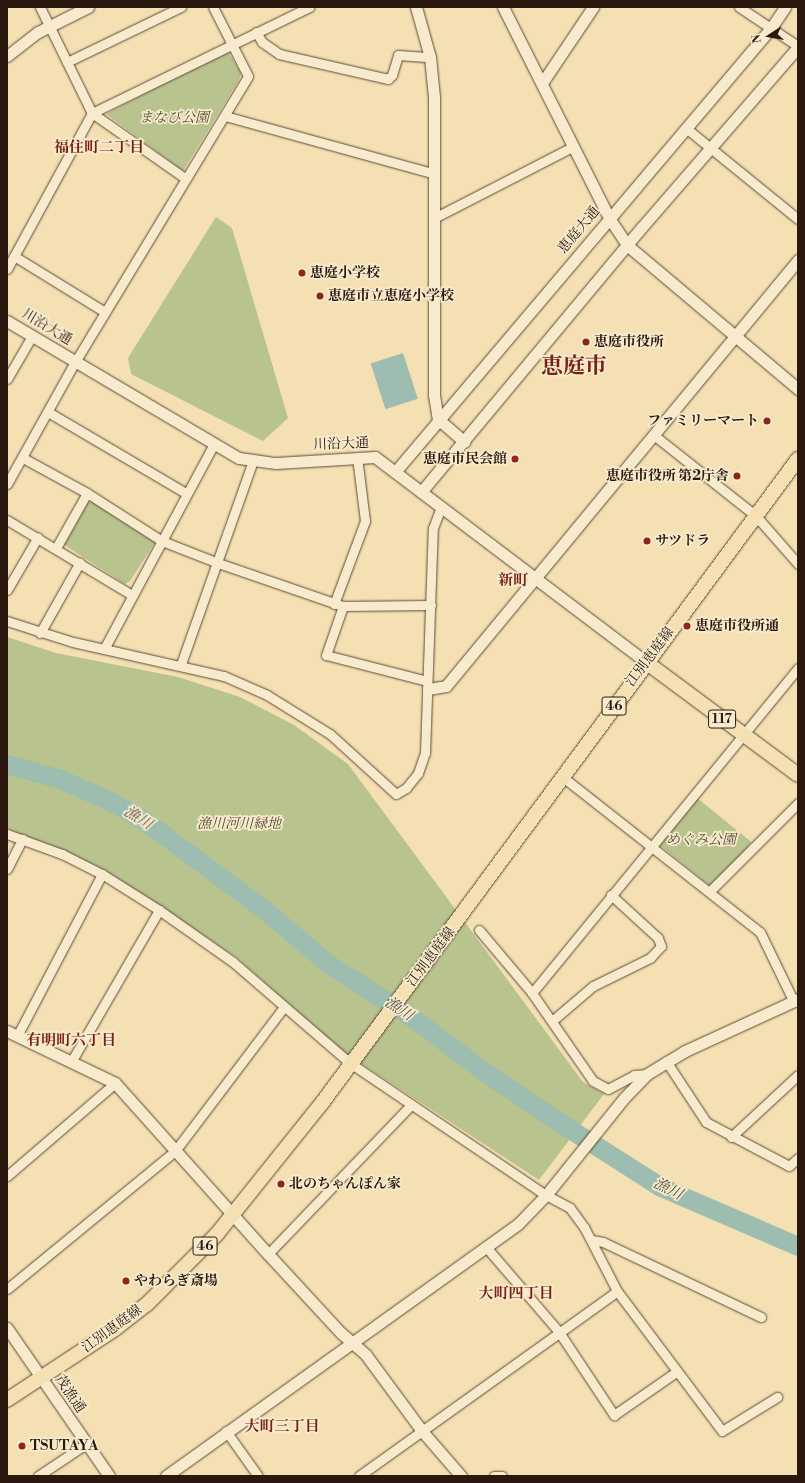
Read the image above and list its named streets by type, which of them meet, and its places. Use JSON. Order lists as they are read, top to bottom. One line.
{"streets":{"main road":["江別恵庭線","46","117"],"street":["恵庭大通","川沿大通","茂漁通"]},"crossings":[["恵庭大通","川沿大通"],["川沿大通","江別恵庭線"],["川沿大通","117"],["江別恵庭線","117"],["江別恵庭線","茂漁通"]],"districts":["福住町二丁目","恵庭市","新町","有明町六丁目","大町四丁目","大町三丁目"],"water":["漁川"],"parks":["まなび公園","漁川河川緑地","めぐみ公園"],"places":["恵庭小学校","恵庭市立恵庭小学校","恵庭市役所","ファミリーマート","恵庭市民会館","恵庭市役所 第2庁舎","サツドラ","恵庭市役所通","北のちゃんぽん家","やわらぎ斎場","TSUTAYA"],"north":"left"}
